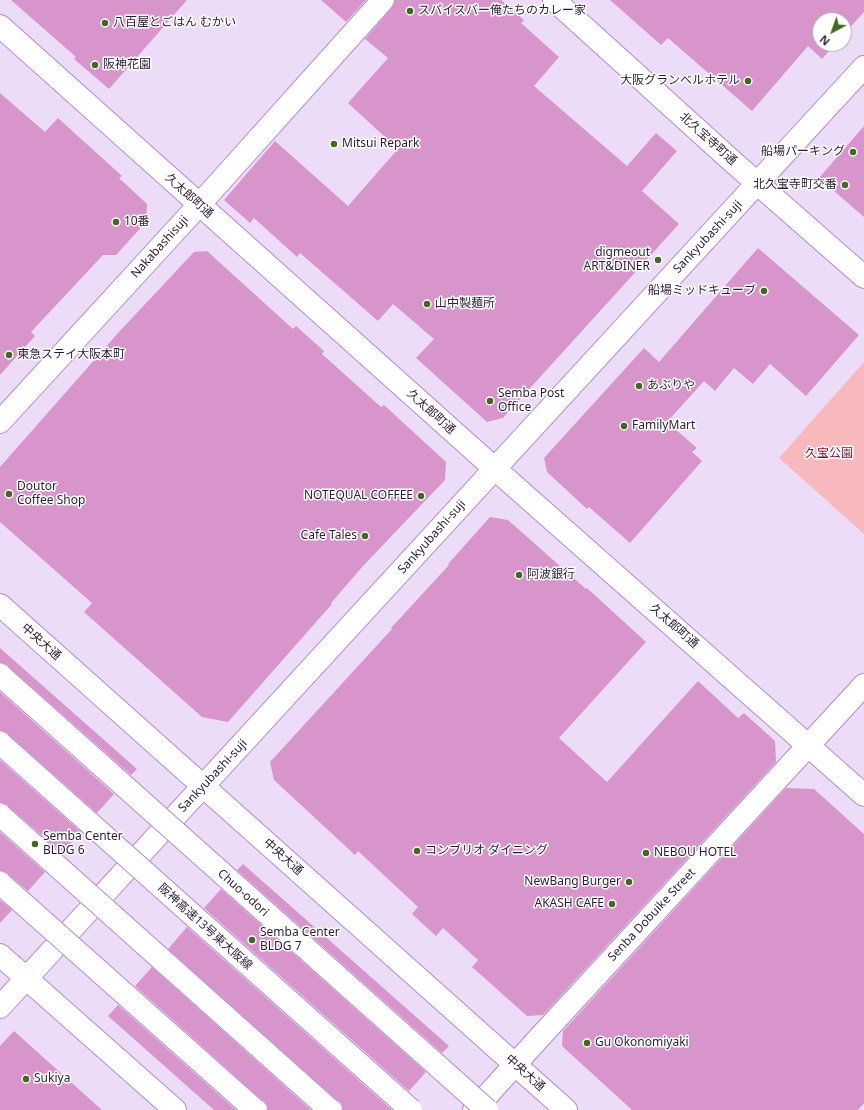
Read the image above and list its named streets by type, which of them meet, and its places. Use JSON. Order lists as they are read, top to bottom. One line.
{"streets":{"main road":["北久宝寺町通","久太郎町通","Sankyubashi-suji","Nakabashisuji","中央大通","Chuo-odori","Senba Dobuike Street","阪神高速13号東大阪線"]},"crossings":[["北久宝寺町通","Sankyubashi-suji"],["久太郎町通","Sankyubashi-suji"],["久太郎町通","Nakabashisuji"],["久太郎町通","Senba Dobuike Street"],["Sankyubashi-suji","中央大通"],["中央大通","Senba Dobuike Street"]],"parks":["久宝公園"],"places":["スパイスバー俺たちのカレー家","八百屋とごはん むかい","阪神花園","大阪グランべルホテル","Mitsui Repark","船場パーキング","北久宝寺町交番","10番","digmeout ART&DINER","船場ミッドキューブ","山中製麺所","東急ステイ大阪本町","あぶりや","Semba Post Office","FamilyMart","Doutor Coffee Shop","NOTEQUAL COFFEE","Cafe Tales","阿波銀行","Semba Center BLDG 6","コンブリオ ダイニング","NEBOU HOTEL","NewBang Burger","AKASH CAFE","Semba Center BLDG 7","Gu Okonomiyaki","Sukiya"],"north":"bottom left"}
